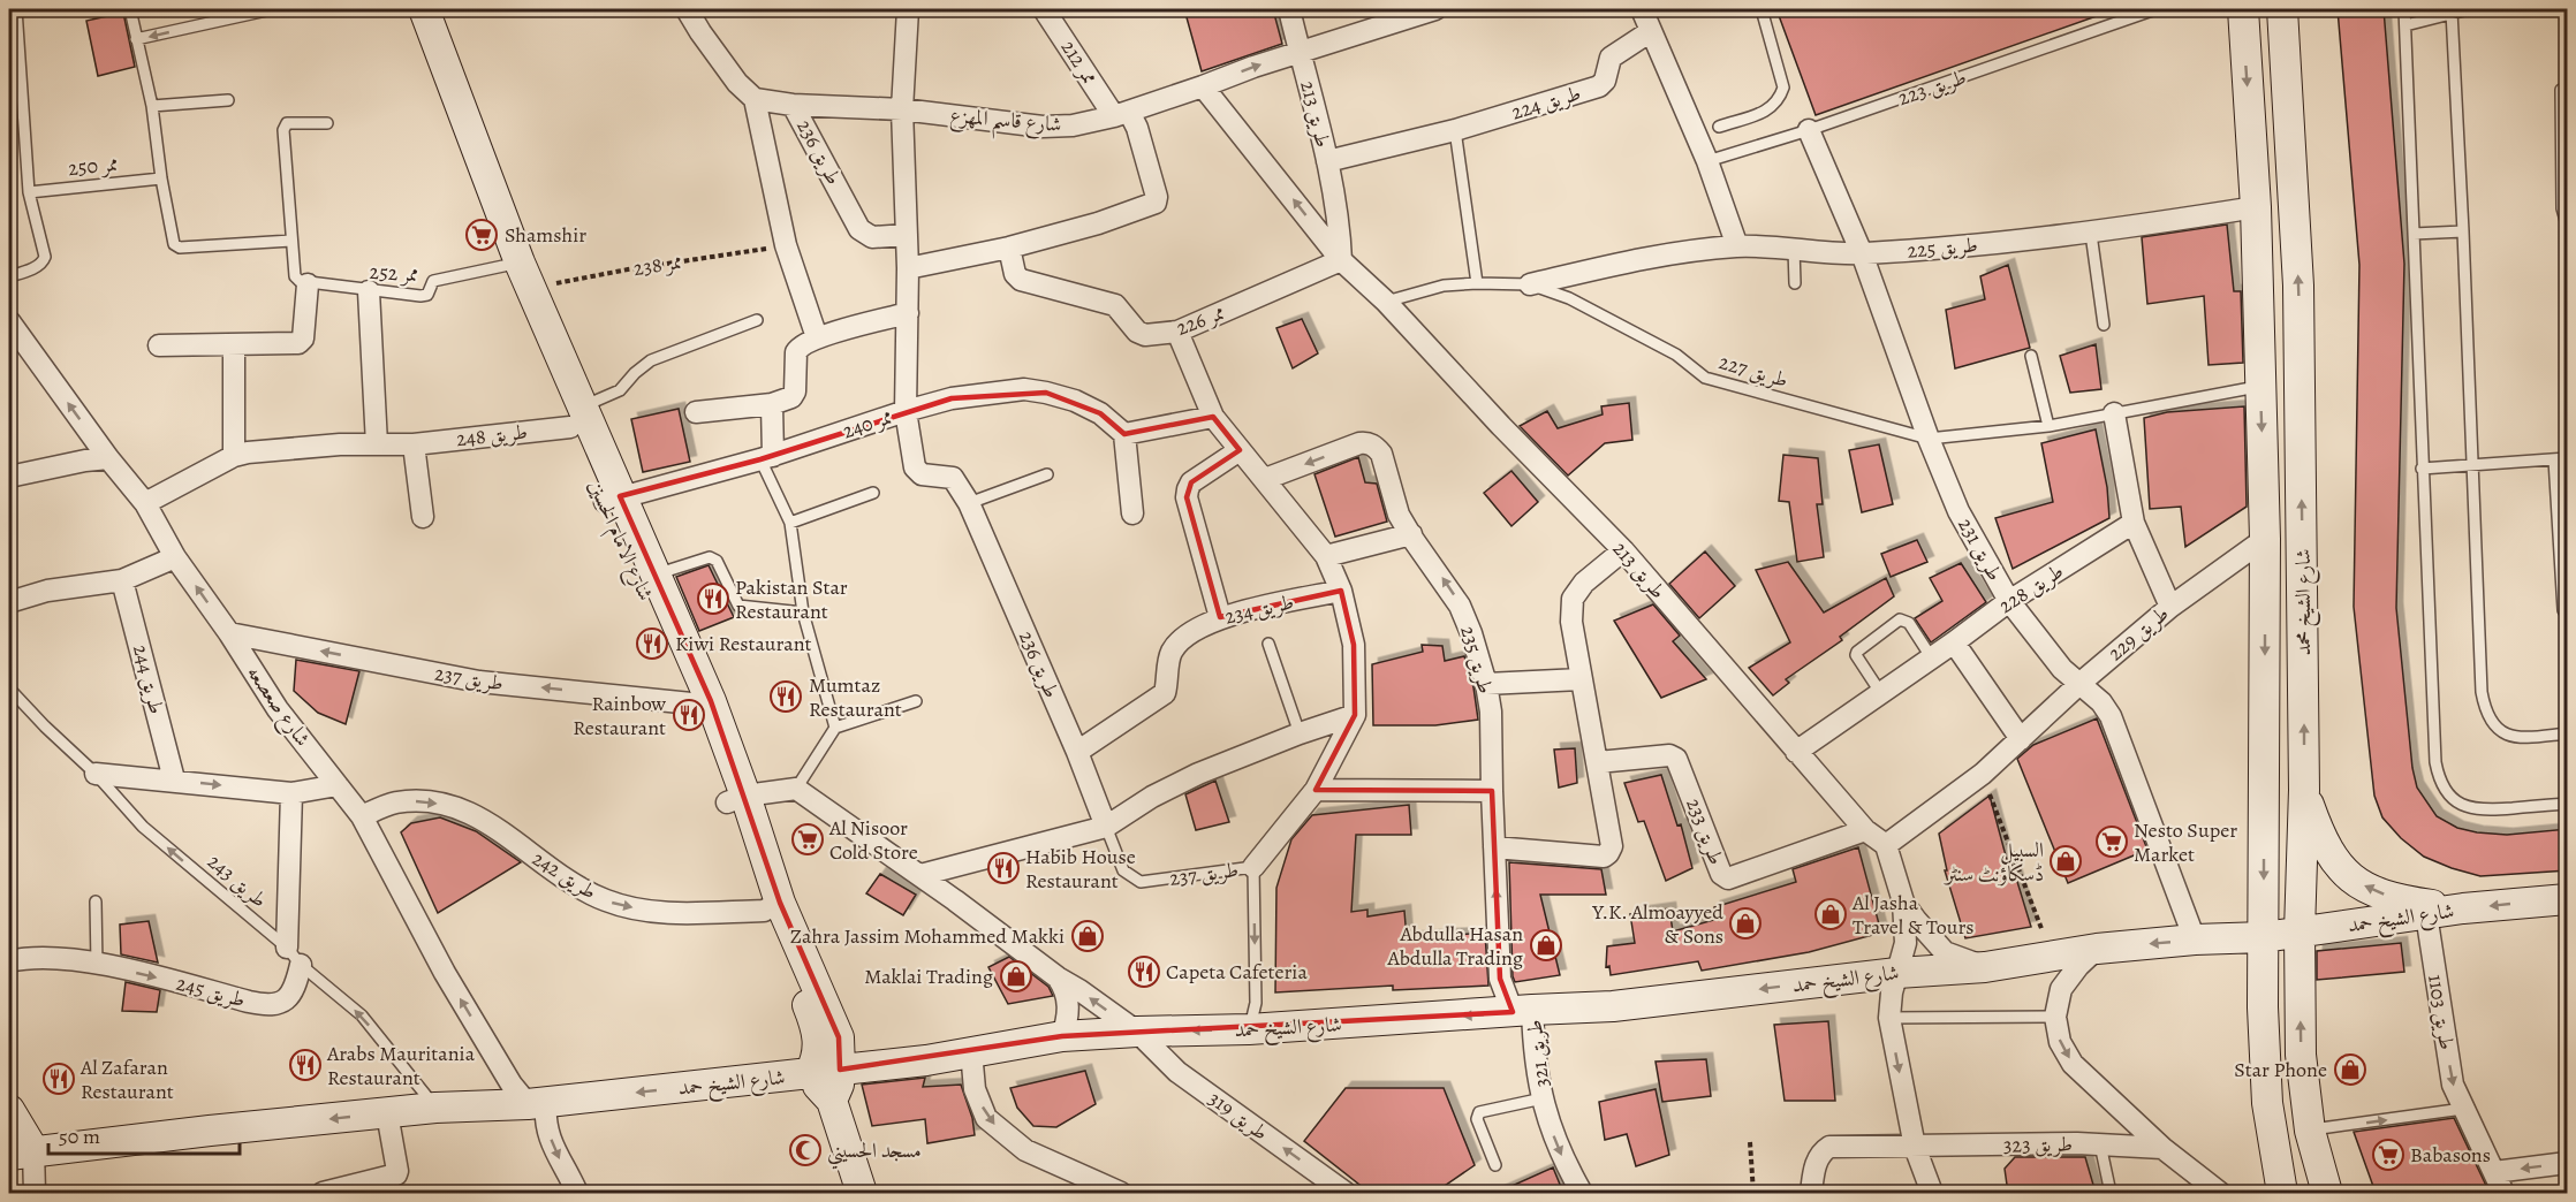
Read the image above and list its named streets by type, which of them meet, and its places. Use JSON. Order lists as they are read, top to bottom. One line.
{"streets":{"street":["ممر 212","طريق 224","طريق 213","شارع قاسم المهزع","طريق 236","طريق 225","ممر 226","ممر 240","طريق 248","شارع الامام الحسين","طريق 231","طريق 228","شارع الشيخ محمد","طريق 234","طريق 229","طريق 235","طريق 237","طريق 244","شارع صعصعه","طريق 233","طريق 242","شارع الشيخ حمد","طريق 245","طريق 1103","طريق 321","طريق 319","طريق 323"],"lane":["طريق 223","ممر 250","ممر 252","طريق 227","طريق 243"],"path":["ممر 238"]},"crossings":[["ممر 212","شارع قاسم المهزع"],["طريق 223","طريق 231"],["طريق 224","طريق 213"],["طريق 213","شارع قاسم المهزع"],["طريق 213","ممر 226"],["طريق 213","طريق 227"],["طريق 213","طريق 228"],["طريق 213","طريق 229"],["طريق 213","طريق 233"],["شارع قاسم المهزع","طريق 236"],["طريق 236","ممر 240"],["طريق 236","طريق 234"],["طريق 236","طريق 237"],["طريق 225","طريق 227"],["طريق 225","طريق 231"],["طريق 225","شارع الشيخ محمد"],["ممر 238","ممر 252"],["ممر 238","شارع الامام الحسين"],["ممر 252","شارع الامام الحسين"],["طريق 227","طريق 231"],["طريق 227","شارع الشيخ محمد"],["ممر 240","شارع الامام الحسين"],["طريق 248","شارع الامام الحسين"],["طريق 248","شارع صعصعه"],["شارع الامام الحسين","طريق 237"],["شارع الامام الحسين","طريق 242"],["شارع الامام الحسين","شارع الشيخ حمد"],["طريق 231","طريق 228"],["طريق 231","طريق 229"],["طريق 231","شارع الشيخ حمد"],["شارع الشيخ محمد","طريق 229"],["شارع الشيخ محمد","شارع الشيخ حمد"],["طريق 235","شارع الشيخ حمد"],["طريق 235","طريق 321"],["طريق 237","شارع صعصعه"],["طريق 237","شارع الشيخ حمد"],["شارع صعصعه","طريق 242"],["شارع صعصعه","شارع الشيخ حمد"],["طريق 243","شارع الشيخ حمد"],["طريق 243","طريق 245"],["شارع الشيخ حمد","طريق 1103"],["شارع الشيخ حمد","طريق 321"],["شارع الشيخ حمد","طريق 319"]],"one_way":["طريق 235","شارع صعصعه","طريق 242","طريق 243","شارع الشيخ حمد","طريق 245","طريق 1103"],"places":{"supermarket":["Shamshir","Al Nisoor Cold Store","Nesto Super Market","Babasons"],"restaurant":["Pakistan Star Restaurant","Kiwi Restaurant","Mumtaz Restaurant","Rainbow Restaurant","Habib House Restaurant","Capeta Cafeteria","Arabs Mauritania Restaurant","Al Zafaran Restaurant"],"shop":["السبیل ڈسکاؤنٹ سنٹر","Al Jasha Travel & Tours","Y.K. Almoayyed & Sons","Zahra Jassim Mohammed Makki","Abdulla Hasan Abdulla Trading","Maklai Trading","Star Phone"],"mosque":["مسجد الحسيني"]},"scale_bar":"50 m"}
